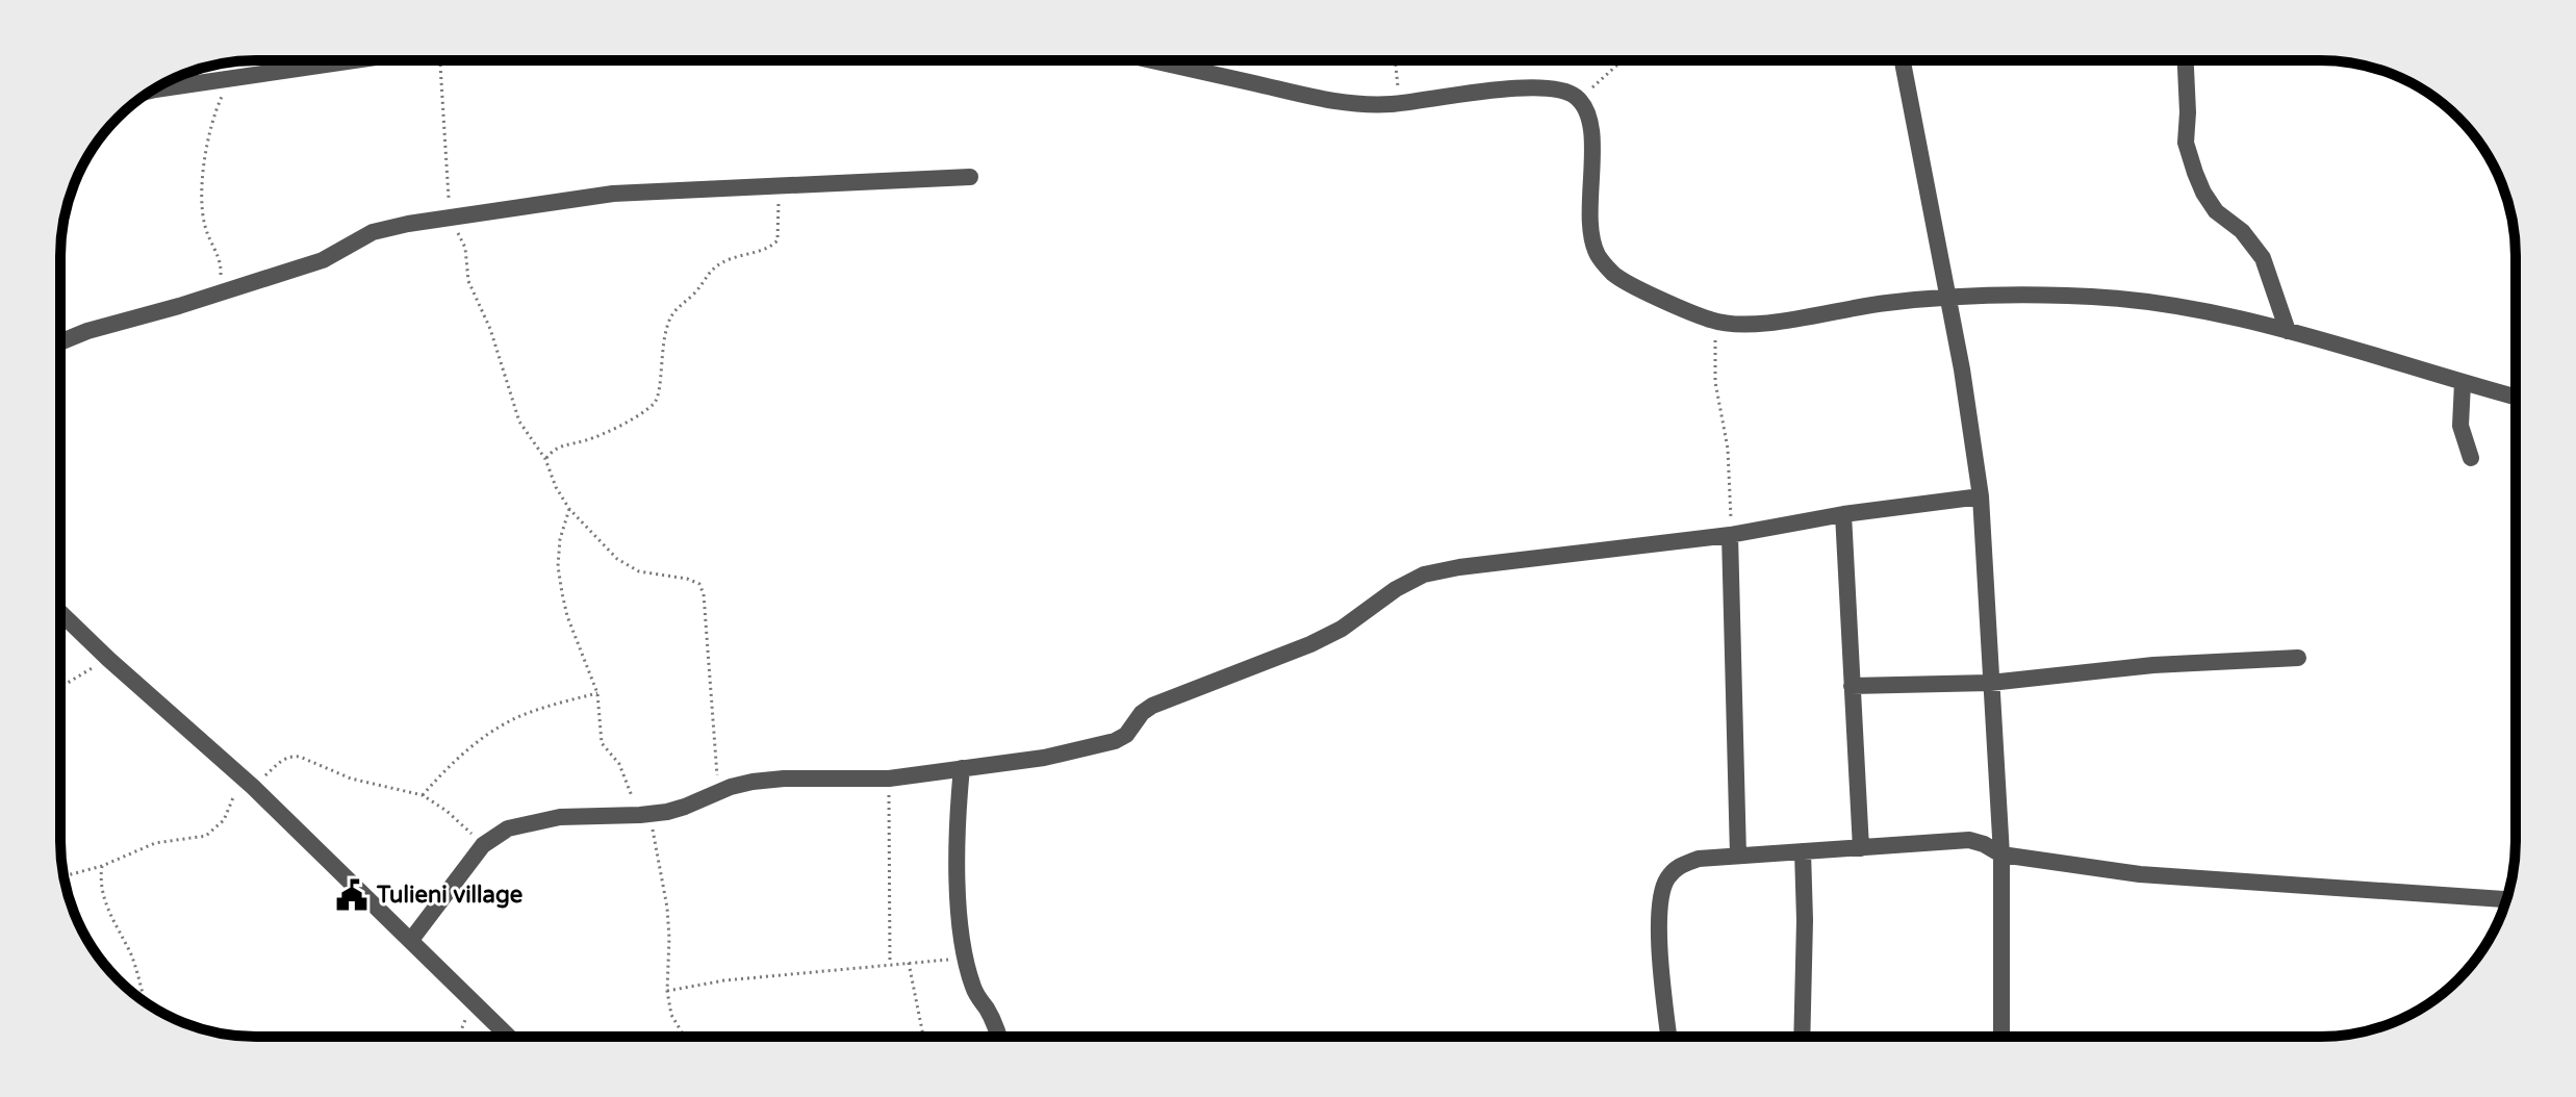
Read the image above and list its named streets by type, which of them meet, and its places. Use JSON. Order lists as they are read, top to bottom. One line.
{"places":{"public building":["Tulieni village"]}}
